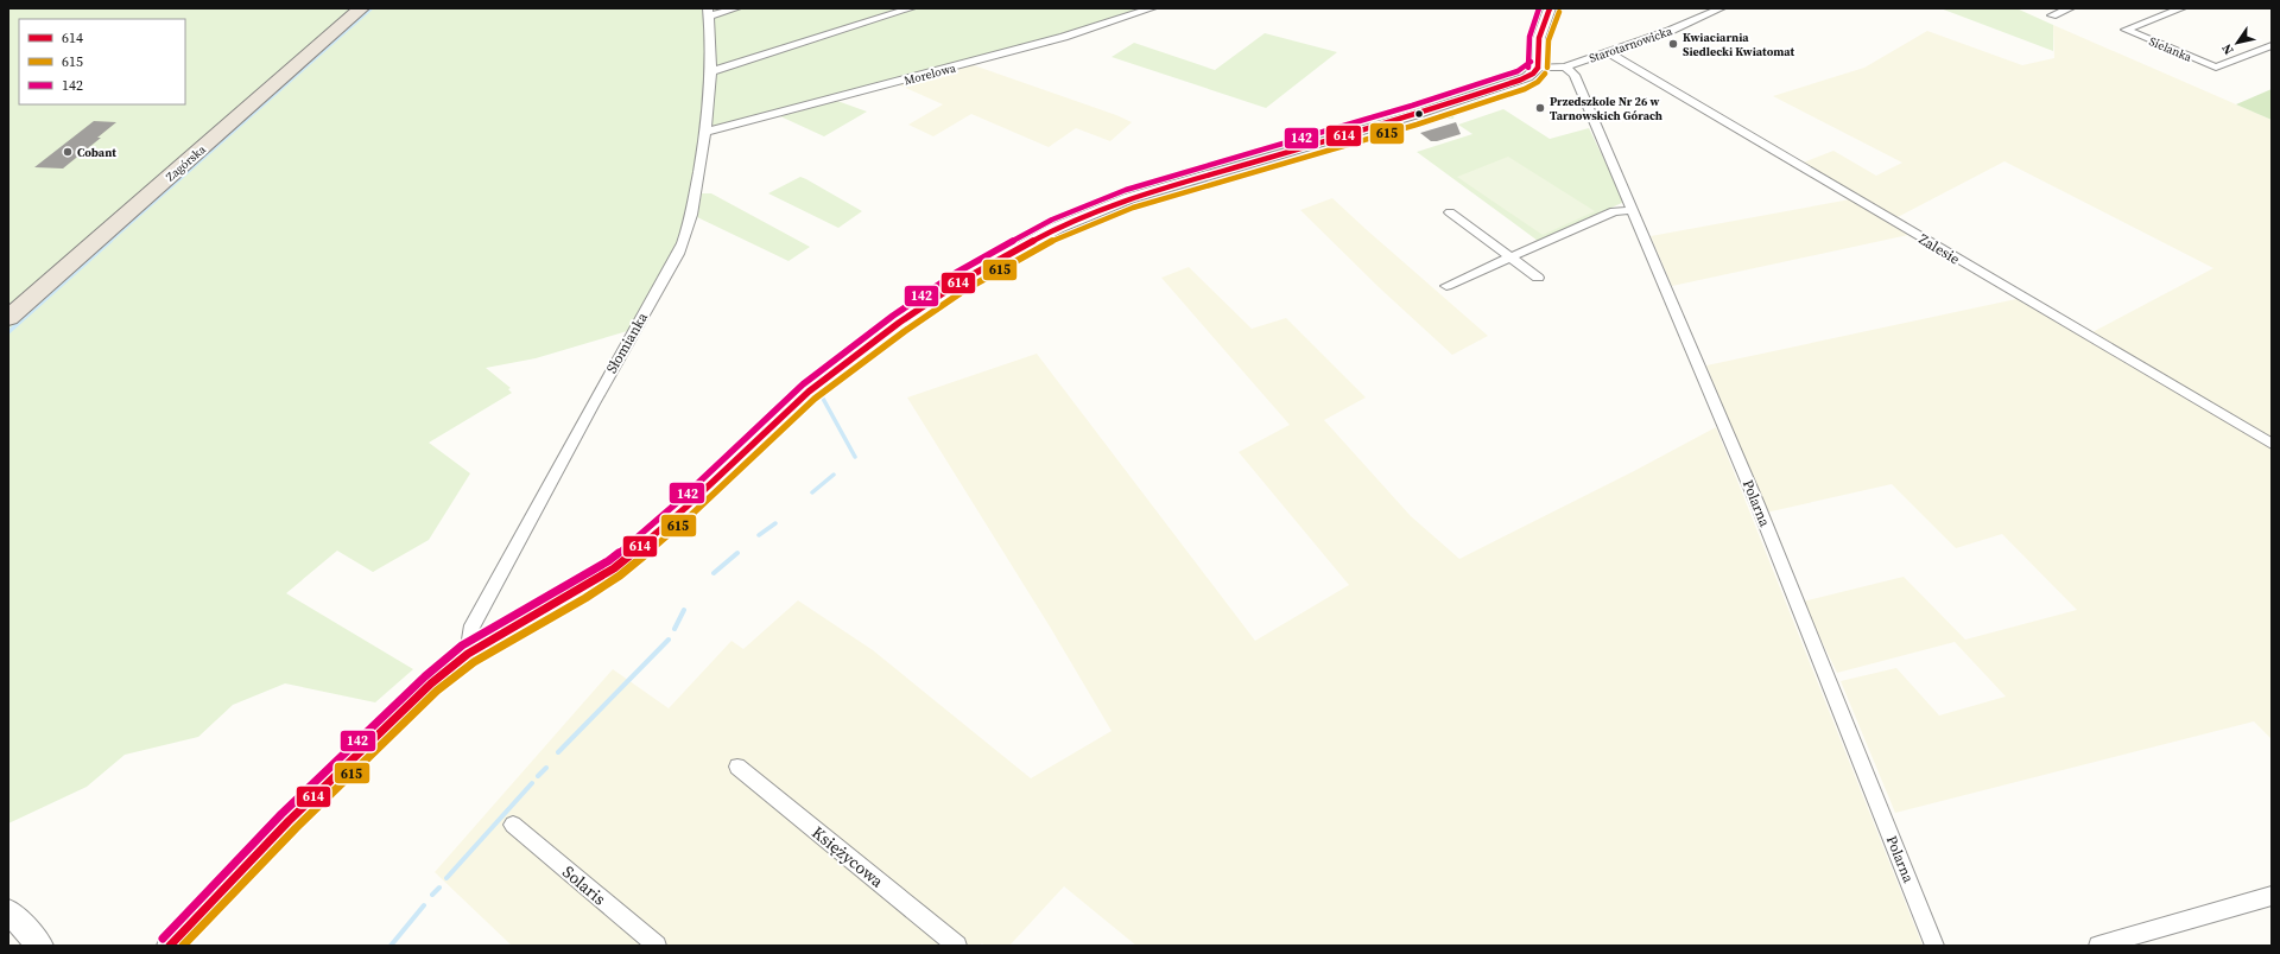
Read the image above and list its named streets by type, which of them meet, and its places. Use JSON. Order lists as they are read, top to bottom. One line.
{"streets":{"highway":["Zagórska"],"street":["Starotarnowicka","Sielanka","Morelowa","Zalesie","Słomianka","Polarna","Księżycowa","Solaris"]},"crossings":[["Starotarnowicka","Zalesie"],["Starotarnowicka","Polarna"],["Morelowa","Słomianka"]],"places":["Kwiaciarnia Siedlecki Kwiatomat","Przedszkole Nr 26 w Tarnowskich Górach","Cobant"],"lines":["transit line 614","transit line 142","transit line 615"],"legend":["614","615","142"],"north":"bottom left"}
